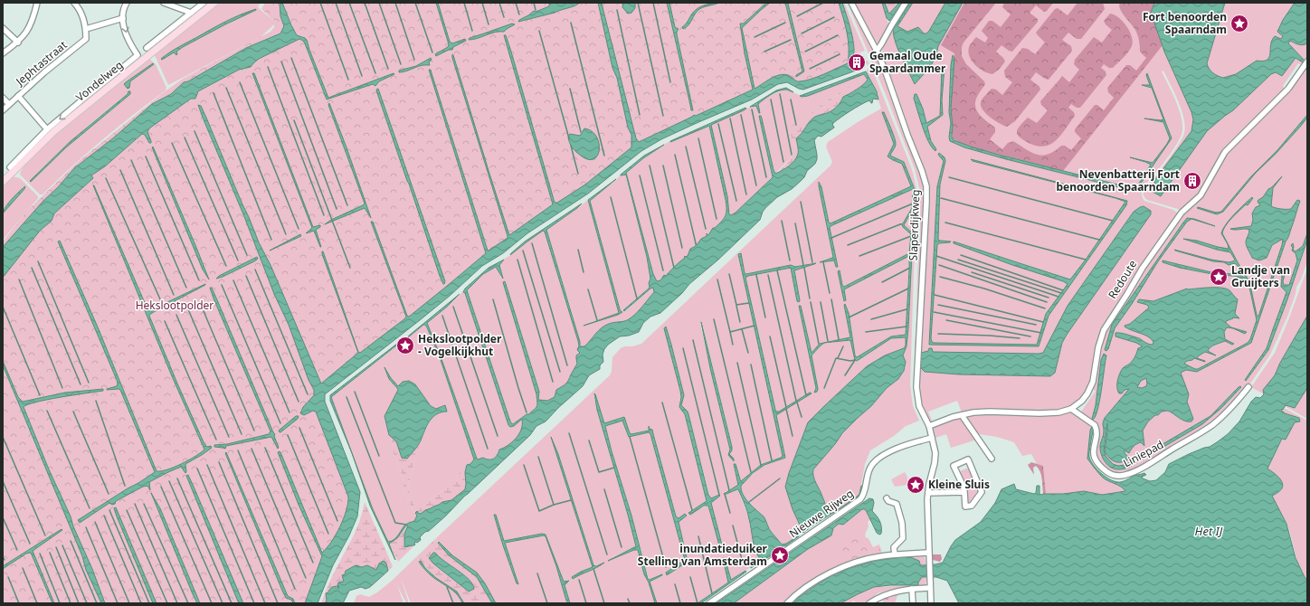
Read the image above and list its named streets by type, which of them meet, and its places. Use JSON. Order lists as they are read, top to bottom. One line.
{"streets":{"main road":["Vondelweg"],"street":["Jephtastraat","Slaperdijkweg","Redoute","Liniepad","Nieuwe Rijweg"]},"crossings":[["Slaperdijkweg","Redoute"],["Slaperdijkweg","Nieuwe Rijweg"],["Redoute","Liniepad"]],"water":["Het IJ"],"parks":["Hekslootpolder"],"places":{"place":["Fort benoorden Spaarndam","Landje van Gruijters","Hekslootpolder - Vogelkijkhut","Kleine Sluis","inundatieduiker Stelling van Amsterdam"],"building":["Gemaal Oude Spaardammer","Nevenbatterij Fort benoorden Spaarndam"]}}
